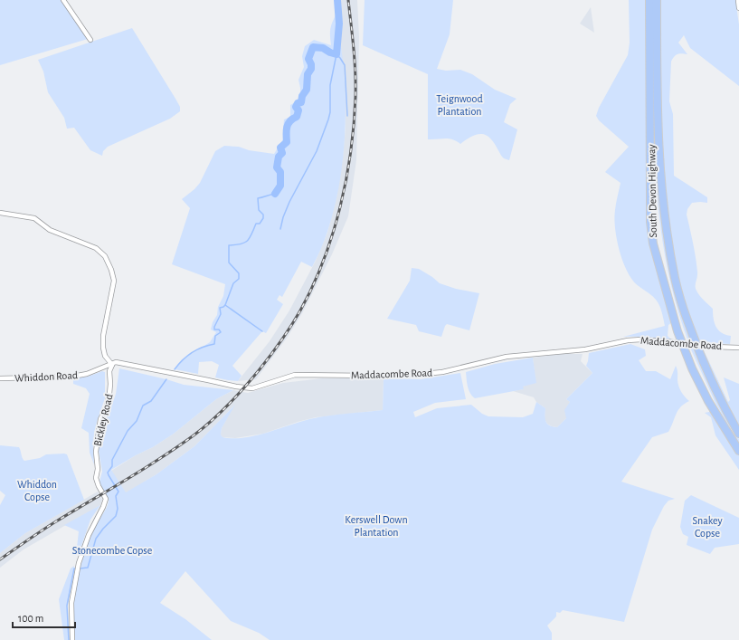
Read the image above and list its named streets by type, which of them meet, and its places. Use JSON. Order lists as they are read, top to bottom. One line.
{"streets":{"highway":["South Devon Highway"],"street":["Maddacombe Road","Whiddon Road","Bickley Road"]},"crossings":[["Maddacombe Road","Whiddon Road"],["Maddacombe Road","Bickley Road"],["Whiddon Road","Bickley Road"]],"parks":["Teignwood Plantation","Whiddon Copse","Kerswell Down Plantation","Snakey Copse","Stonecombe Copse"],"scale_bar":"100 m"}
